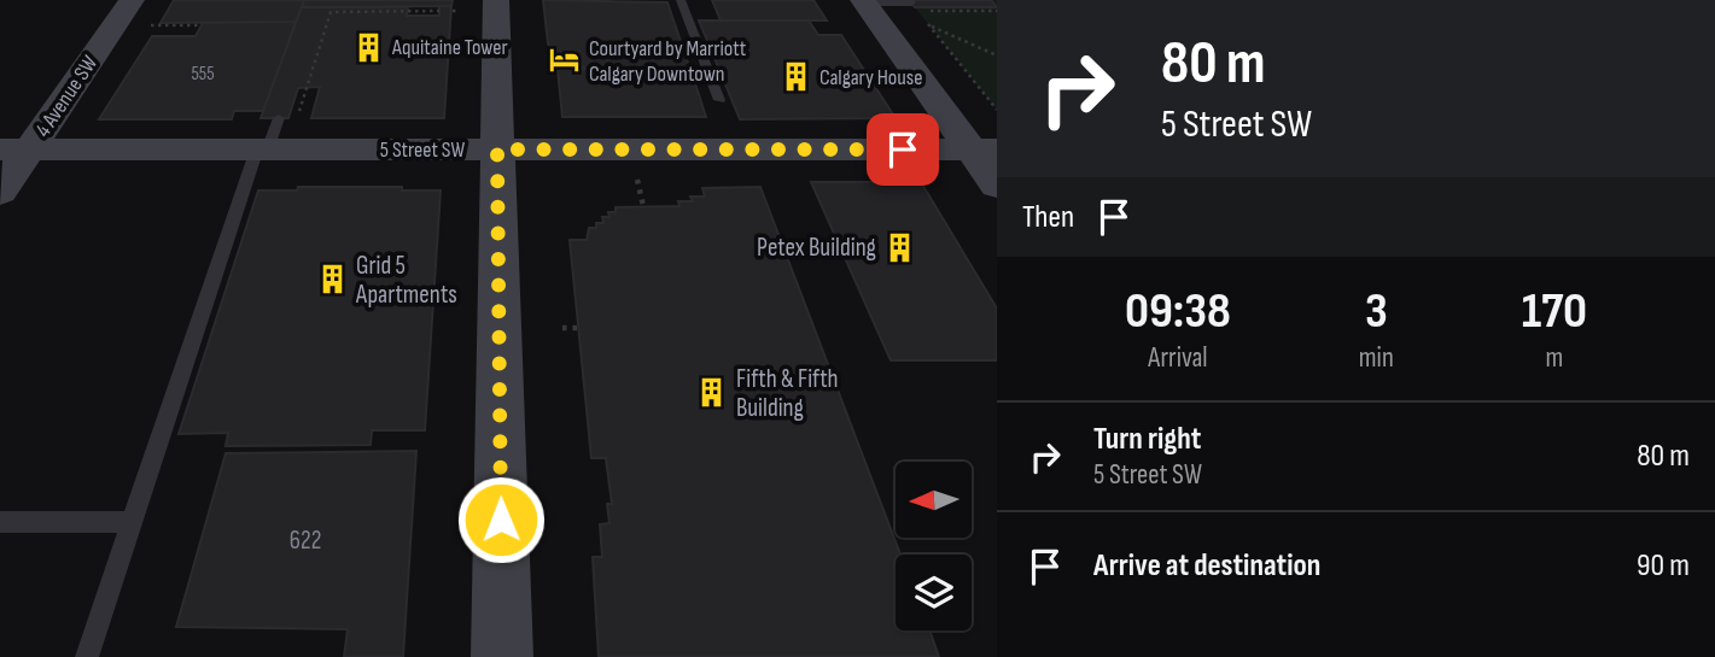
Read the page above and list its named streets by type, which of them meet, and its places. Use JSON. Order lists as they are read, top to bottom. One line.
{"streets":{"main road":["4 Avenue SW","5 Street SW"]},"crossings":[["4 Avenue SW","5 Street SW"]],"places":{"building":["Aquitaine Tower","Calgary House","Petex Building","Grid 5 Apartments","Fifth & Fifth Building"],"hotel":["Courtyard by Marriott Calgary Downtown"]},"house_numbers":["555","622"],"north":"left","page":{"turn":["80 m","5 Street SW"],"then":"Then","eta":["09:38","Arrival","3","min","170","m"],"list":[{"name":"Turn right","note":"5 Street SW","value":"80 m"},{"name":"Arrive at destination","value":"90 m"}]}}
